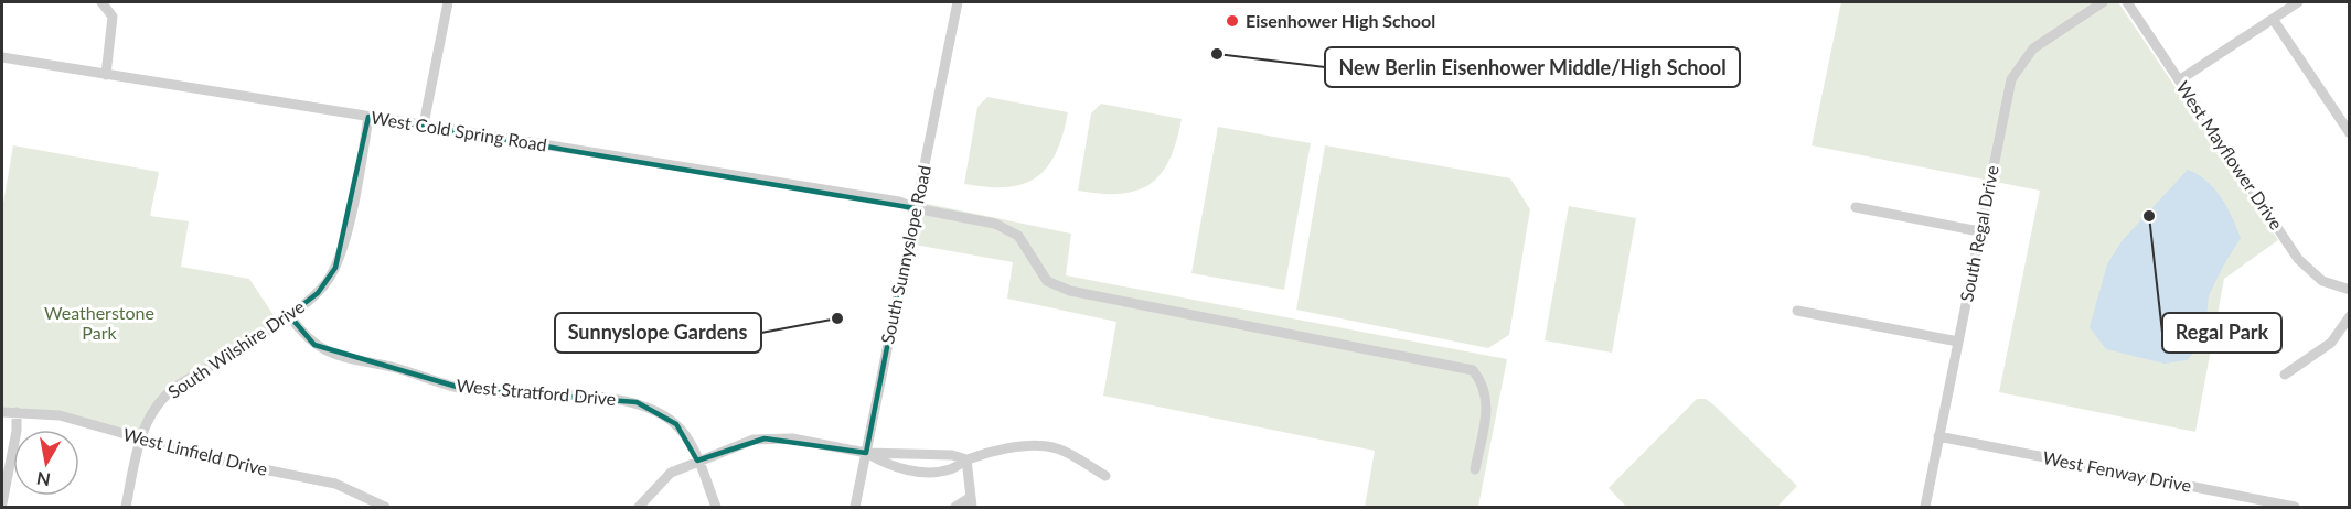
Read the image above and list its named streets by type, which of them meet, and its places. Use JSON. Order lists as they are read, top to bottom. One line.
{"streets":{"street":["West Cold Spring Road","West Mayflower Drive","South Regal Drive","South Sunnyslope Road","South Wilshire Drive","West Stratford Drive","West Linfield Drive","West Fenway Drive"]},"crossings":[["West Cold Spring Road","South Sunnyslope Road"],["West Cold Spring Road","South Wilshire Drive"],["South Regal Drive","West Fenway Drive"],["South Wilshire Drive","West Stratford Drive"],["South Wilshire Drive","West Linfield Drive"]],"parks":["Weatherstone Park"],"places":["Eisenhower High School","New Berlin Eisenhower Middle/High School","Regal Park","Sunnyslope Gardens"],"north":"bottom"}
